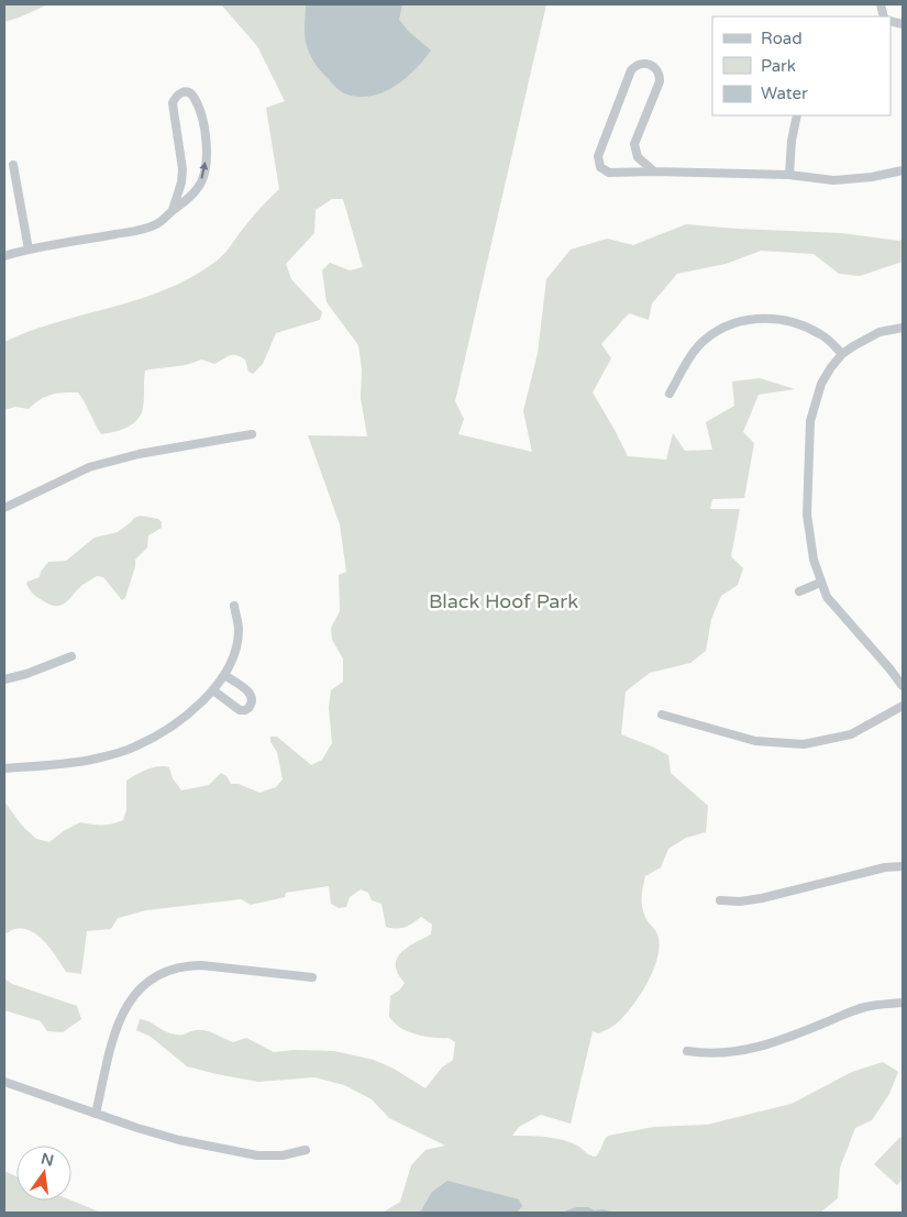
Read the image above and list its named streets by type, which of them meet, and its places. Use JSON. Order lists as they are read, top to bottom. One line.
{"parks":["Black Hoof Park"],"legend":["Road","Park","Water"],"north":"top"}
